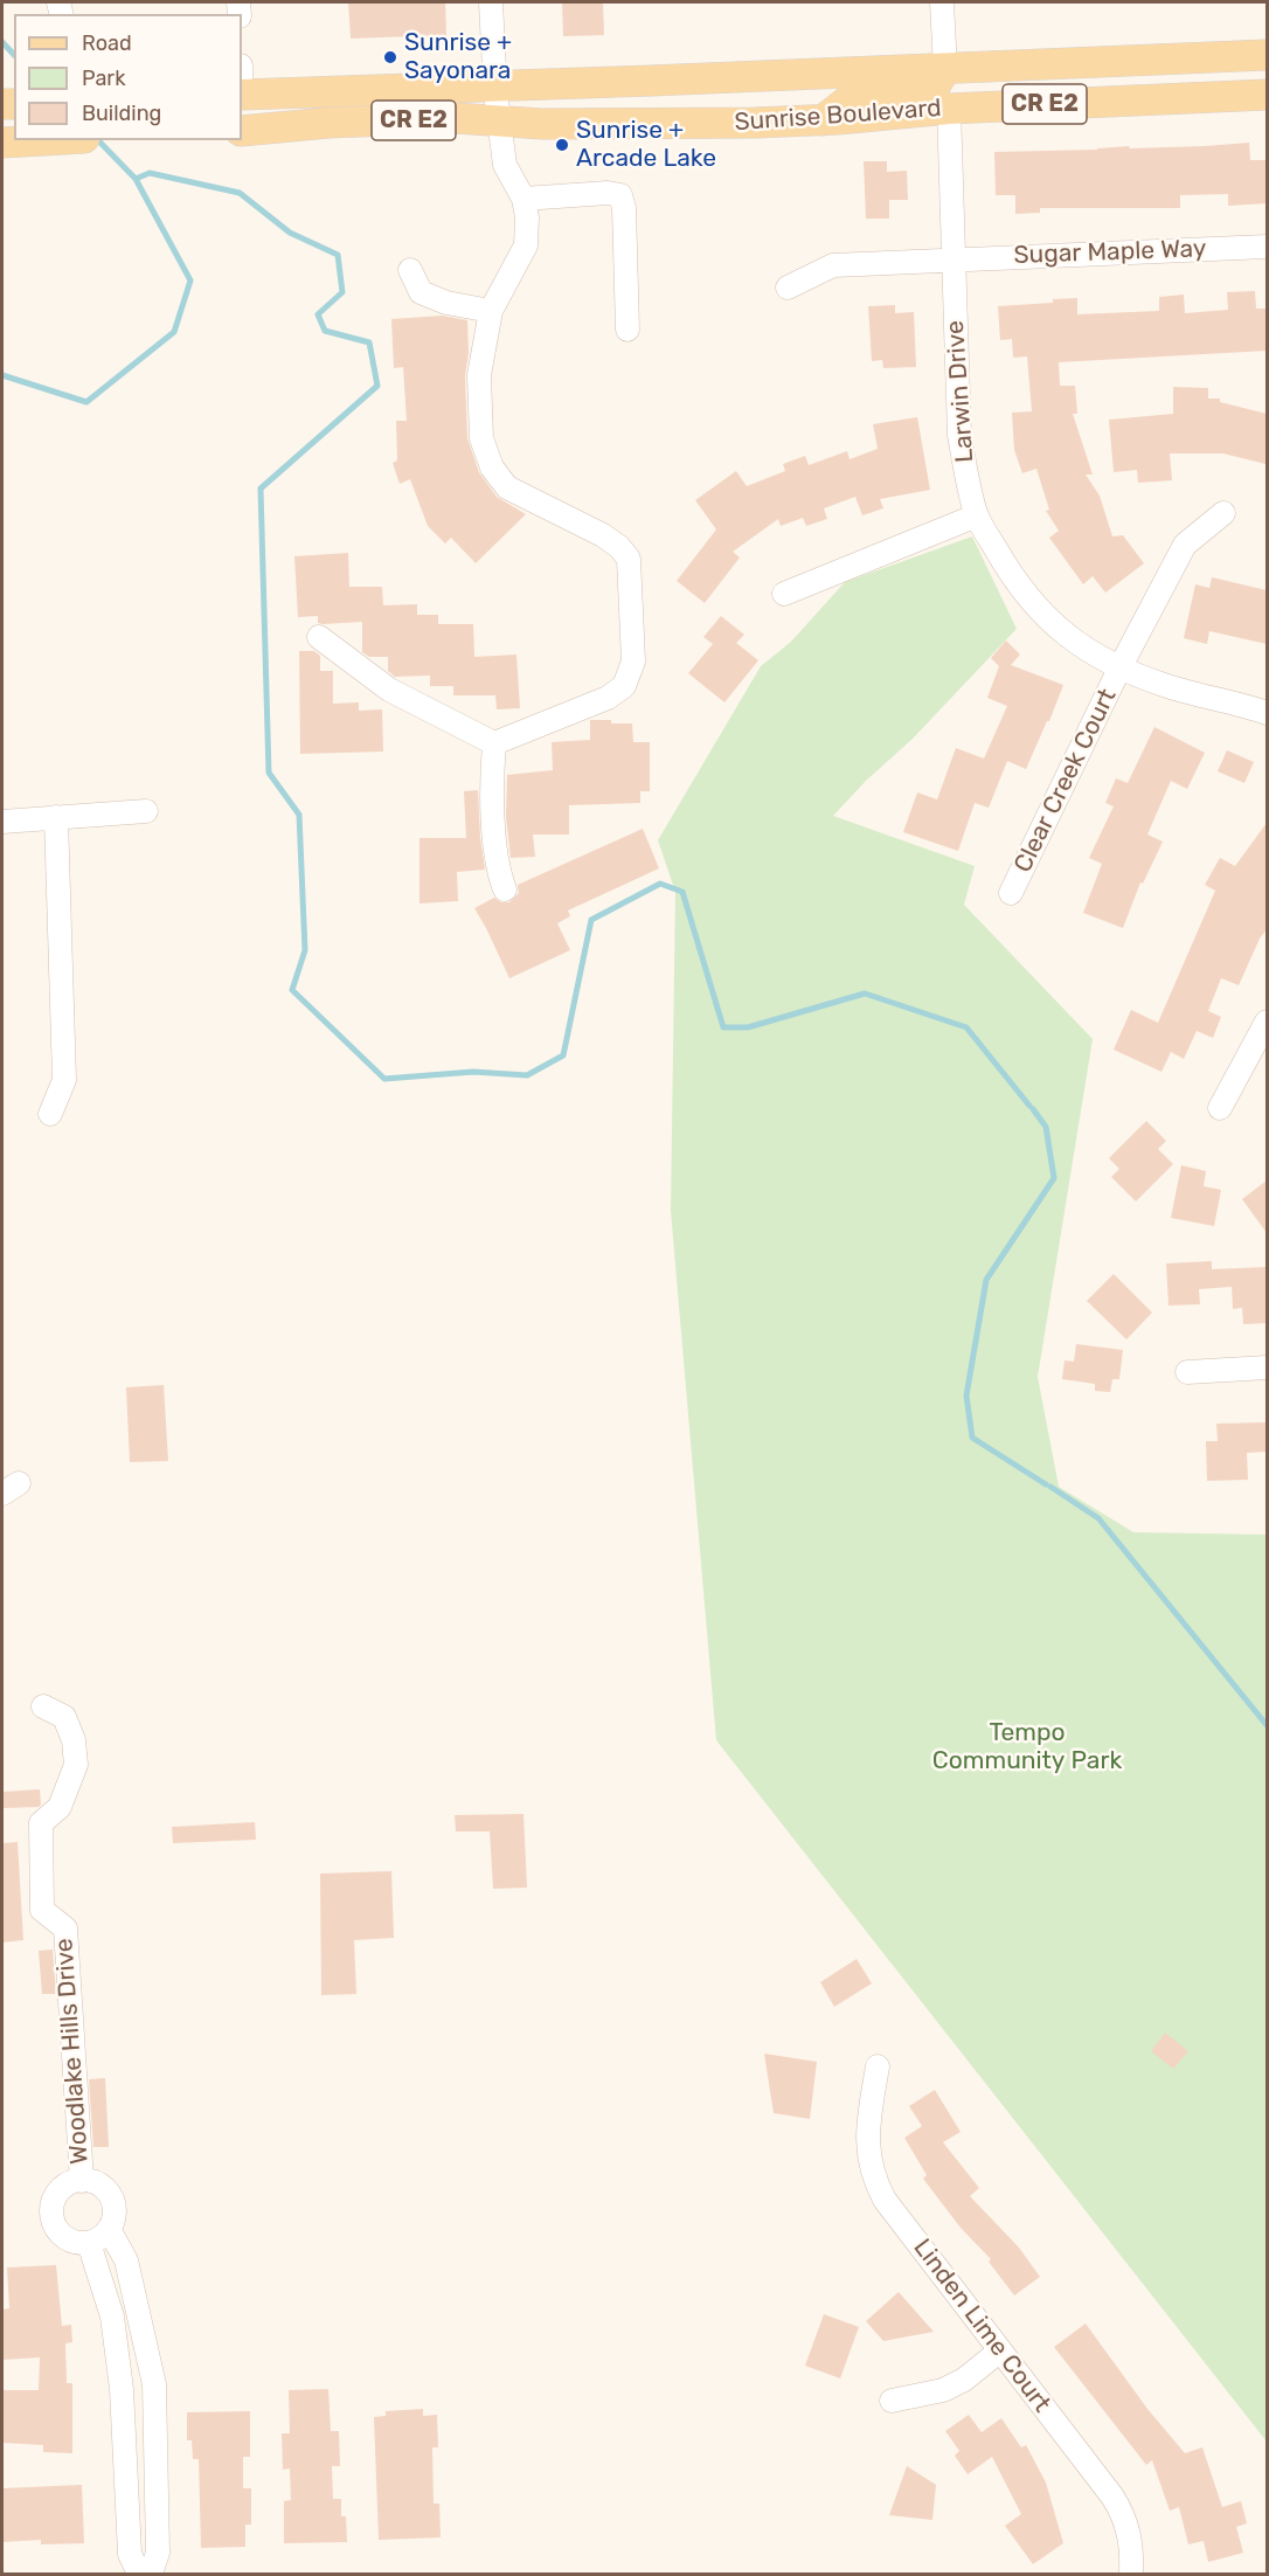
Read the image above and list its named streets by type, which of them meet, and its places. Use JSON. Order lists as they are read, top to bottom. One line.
{"streets":{"main road":["CR E2","Sunrise Boulevard"],"street":["Sugar Maple Way","Larwin Drive","Clear Creek Court","Woodlake Hills Drive","Linden Lime Court"]},"crossings":[["Sunrise Boulevard","Larwin Drive"],["Sugar Maple Way","Larwin Drive"],["Larwin Drive","Clear Creek Court"]],"parks":["Tempo Community Park"],"places":["Sunrise + Sayonara","Sunrise + Arcade Lake"],"legend":["Road","Park","Building"]}
